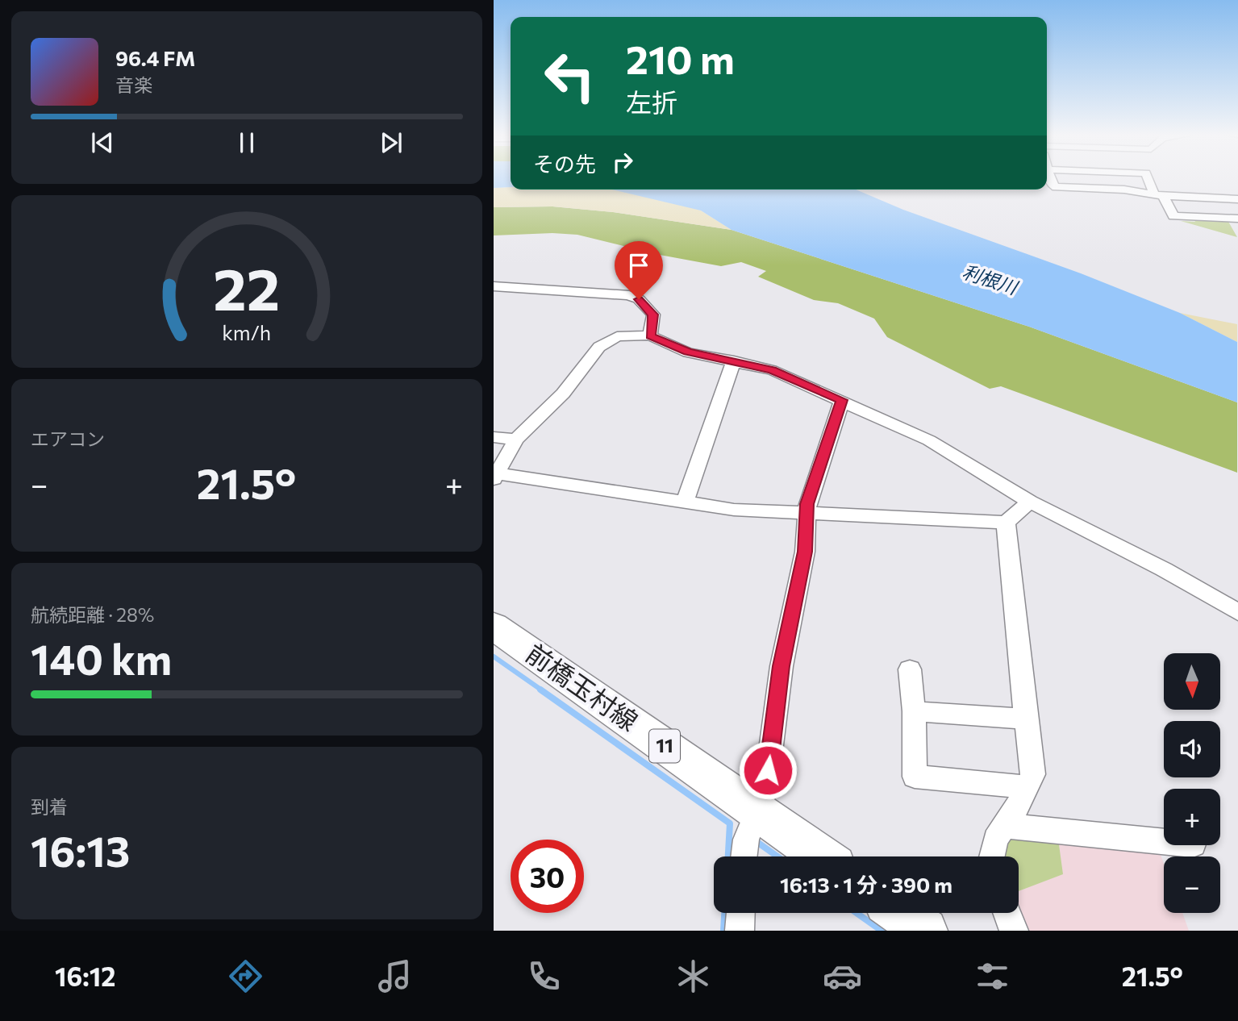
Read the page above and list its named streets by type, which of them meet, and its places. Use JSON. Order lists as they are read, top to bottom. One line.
{"streets":{"main road":["前橋玉村線","11"]},"water":["利根川"],"north":"bottom","page":{"turn":["210 m","左折"],"song":["96.4 FM","音楽"],"then":"その先","tile":["エアコン",["航続距離 · 28%","140 km"],["到着","16:13"]],"heat":["−","21.5°","+"],"map_buttons":["+","−"],"limit":"30","trip":"16:13 · 1 分 · 390 m","tabs":["16:12","21.5°"],"gauge":["22","km/h"]}}
